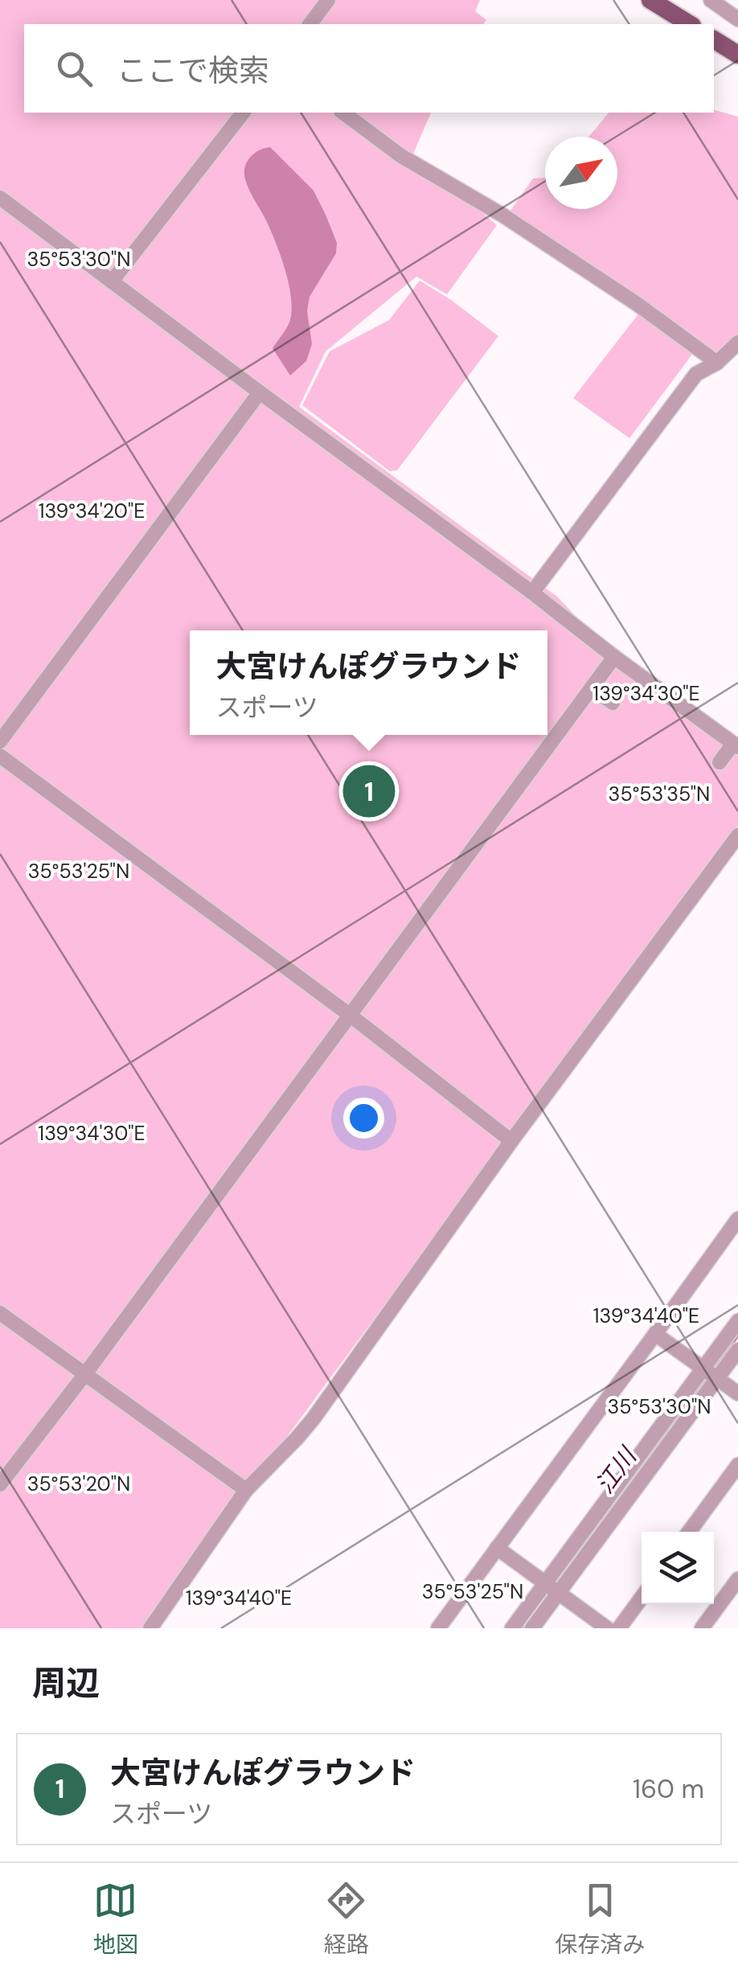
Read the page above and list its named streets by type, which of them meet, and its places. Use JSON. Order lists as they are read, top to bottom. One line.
{"water":["江川"],"north":"top right","page":{"search":"ここで検索","popup":["大宮けんぽグラウンド","スポーツ"],"pins":"1","heading":"周辺","list":[{"mark":"1","name":"大宮けんぽグラウンド","note":"スポーツ","value":"160 m"}],"nav":["地図","経路","保存済み"]},"coordinates":["35°53'30\"N","139°34'20\"E","139°34'30\"E","35°53'35\"N","35°53'25\"N","139°34'40\"E","35°53'20\"N"]}
